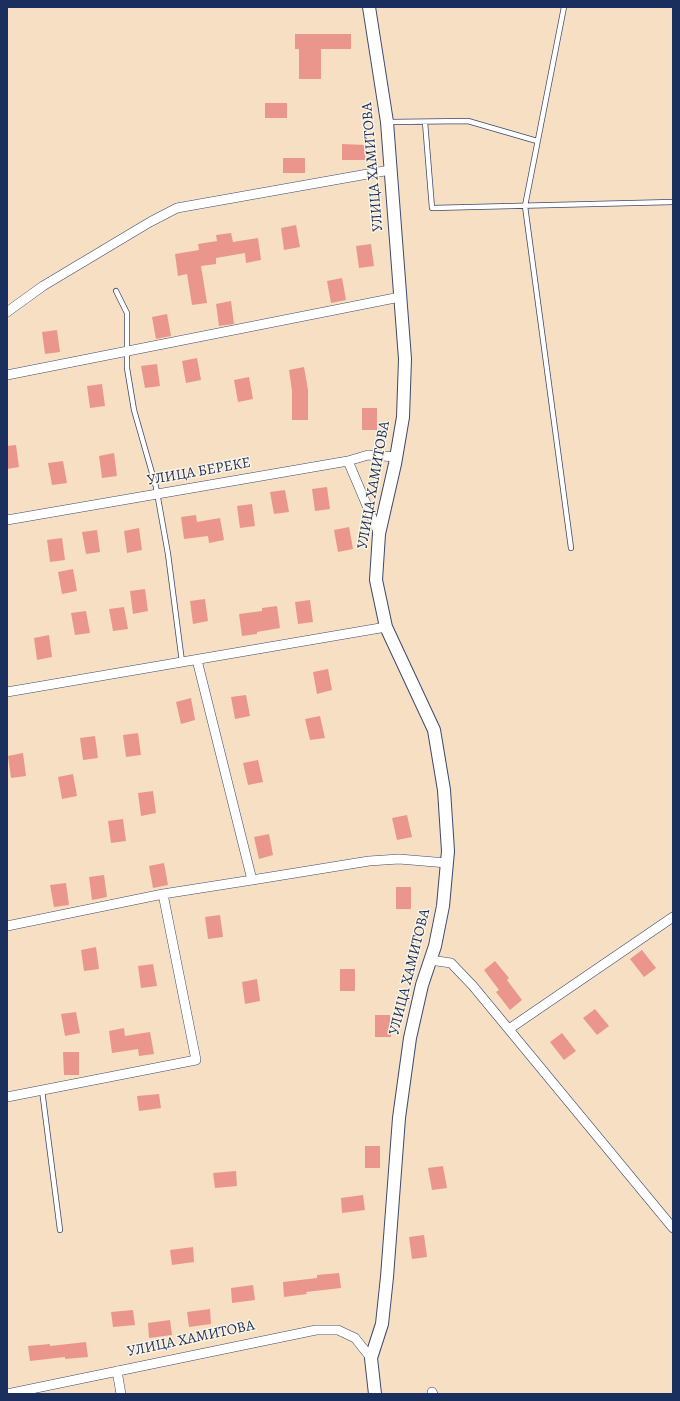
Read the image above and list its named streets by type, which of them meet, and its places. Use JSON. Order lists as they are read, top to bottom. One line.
{"streets":{"street":["УЛИЦА ХАМИТОВА","УЛИЦА БЕРЕКЕ"]},"crossings":[["УЛИЦА ХАМИТОВА","УЛИЦА БЕРЕКЕ"]]}
